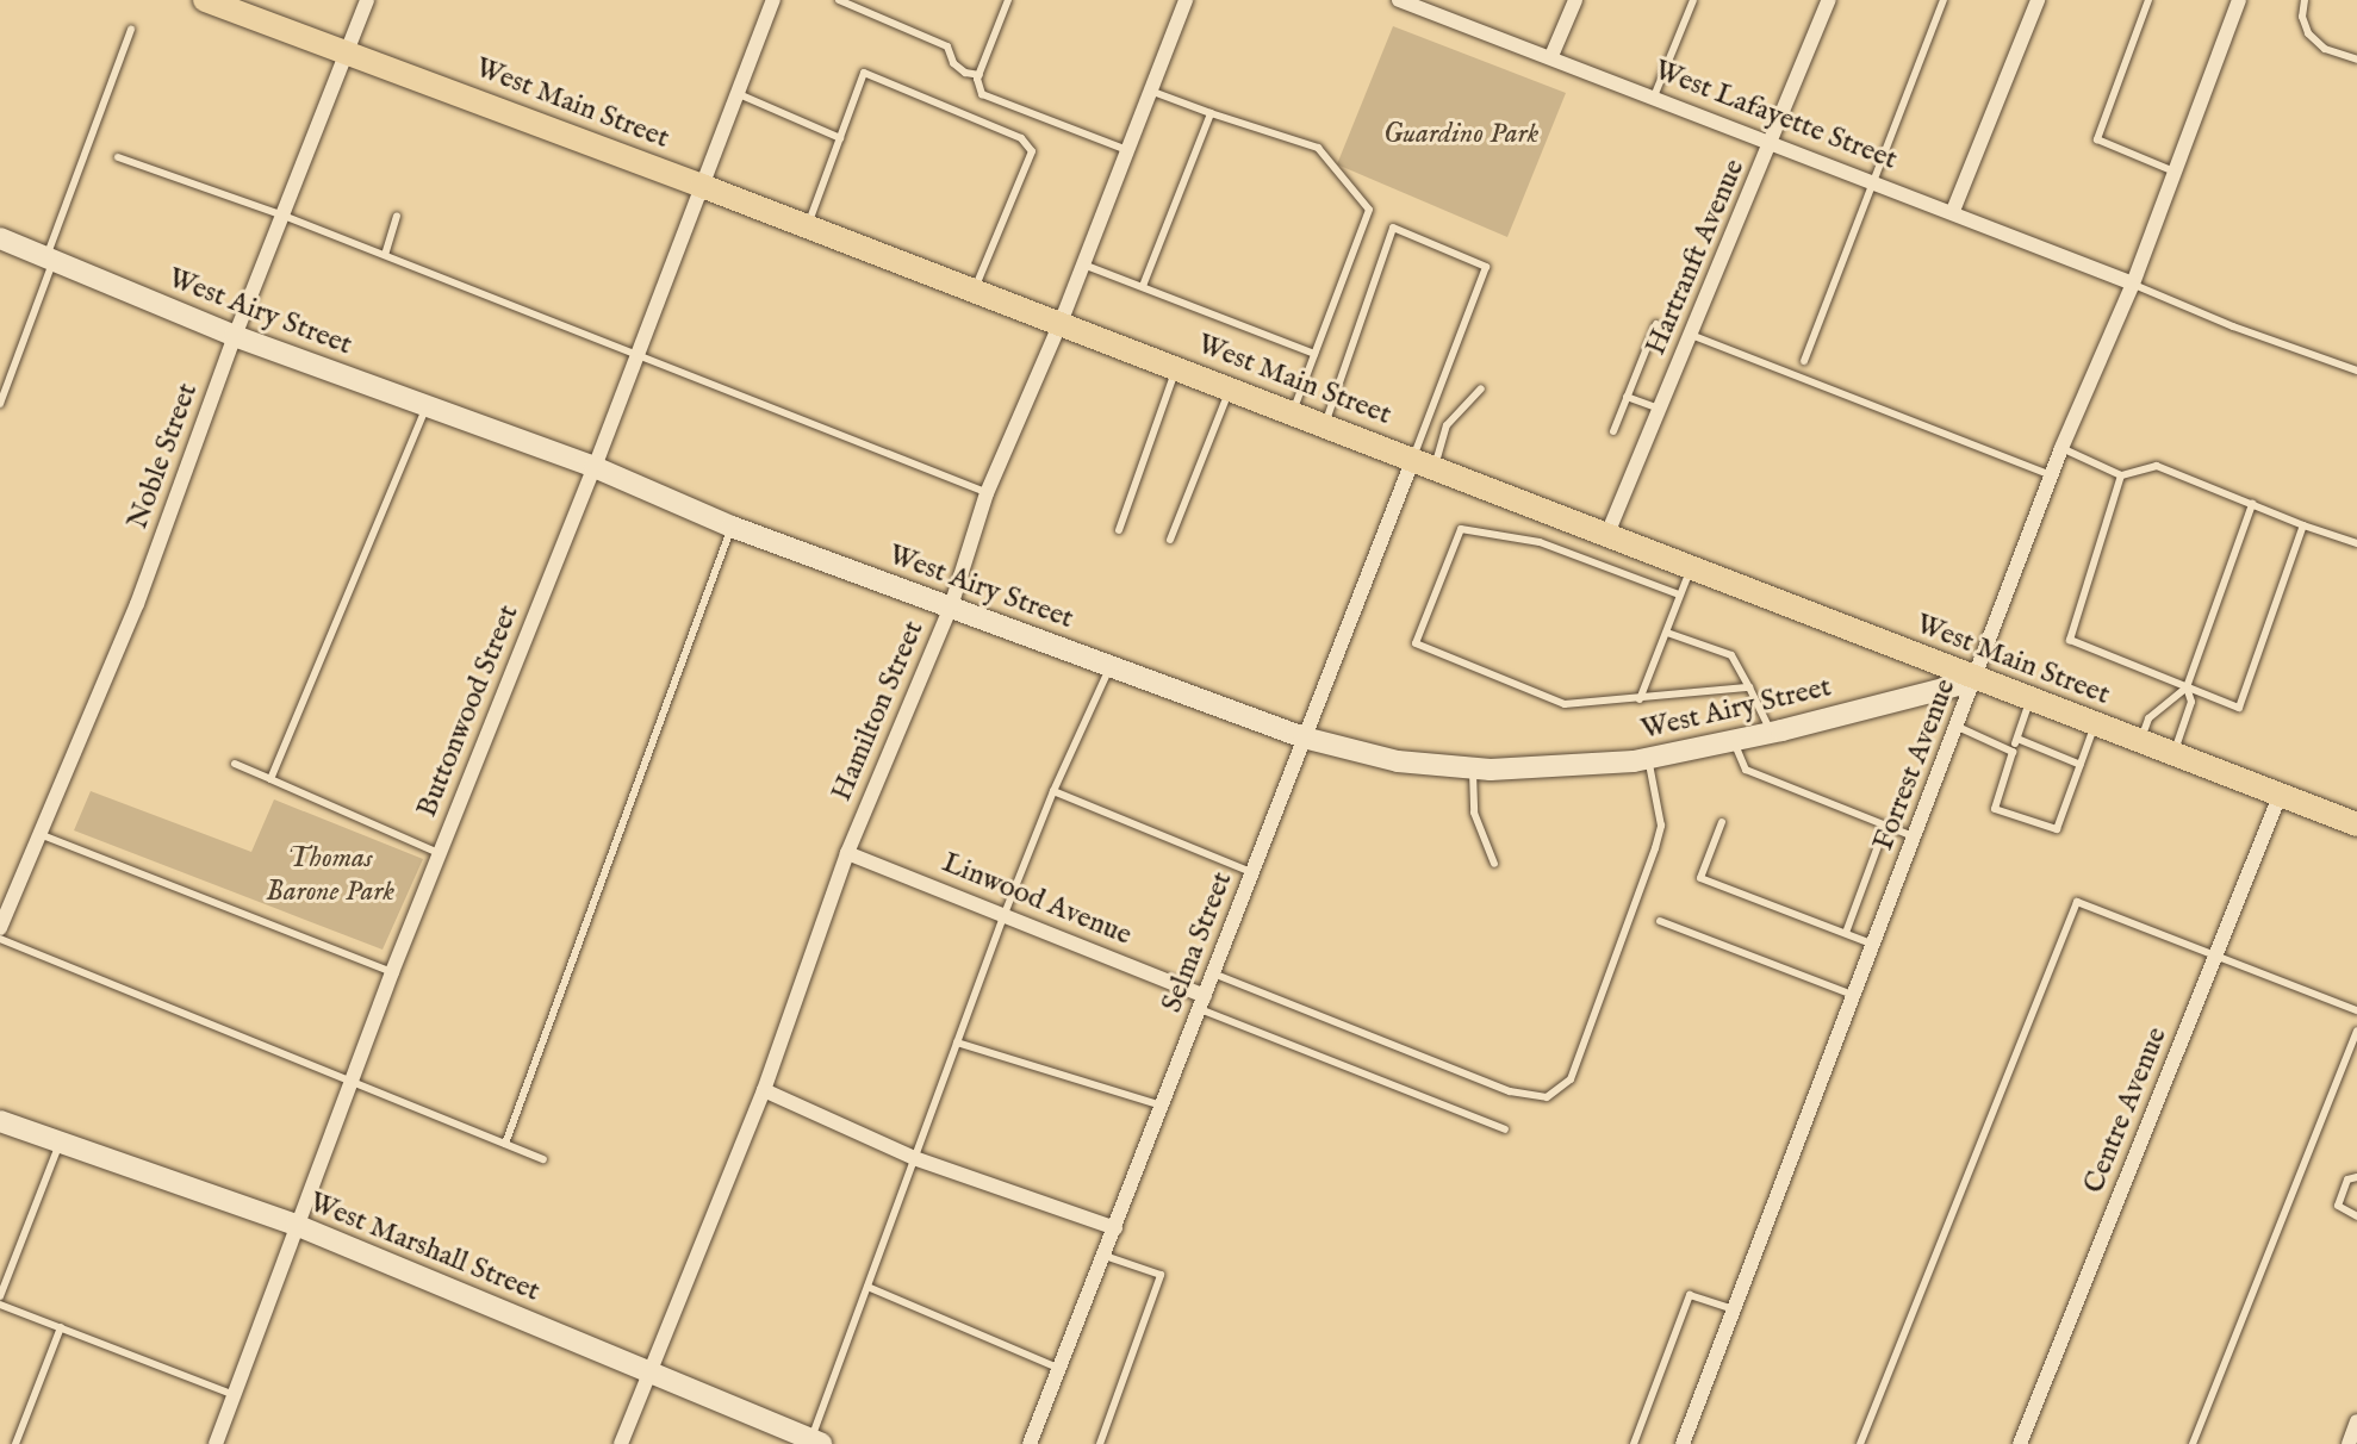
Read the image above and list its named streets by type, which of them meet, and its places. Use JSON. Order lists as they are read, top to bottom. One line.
{"streets":{"main road":["West Main Street","West Airy Street","West Marshall Street"],"street":["West Lafayette Street","Hartranft Avenue","Noble Street","Buttonwood Street","Hamilton Street","Forrest Avenue","Linwood Avenue","Selma Street","Centre Avenue"]},"crossings":[["West Main Street","Hartranft Avenue"],["West Main Street","West Airy Street"],["West Main Street","Noble Street"],["West Main Street","Buttonwood Street"],["West Main Street","Hamilton Street"],["West Main Street","Forrest Avenue"],["West Main Street","Selma Street"],["West Main Street","Centre Avenue"],["West Lafayette Street","Hartranft Avenue"],["West Lafayette Street","Forrest Avenue"],["West Airy Street","Noble Street"],["West Airy Street","Buttonwood Street"],["West Airy Street","Hamilton Street"],["West Airy Street","Forrest Avenue"],["West Airy Street","Selma Street"],["Buttonwood Street","West Marshall Street"],["Hamilton Street","Linwood Avenue"],["Hamilton Street","West Marshall Street"],["Linwood Avenue","Selma Street"]],"parks":["Guardino Park","Thomas Barone Park"]}
